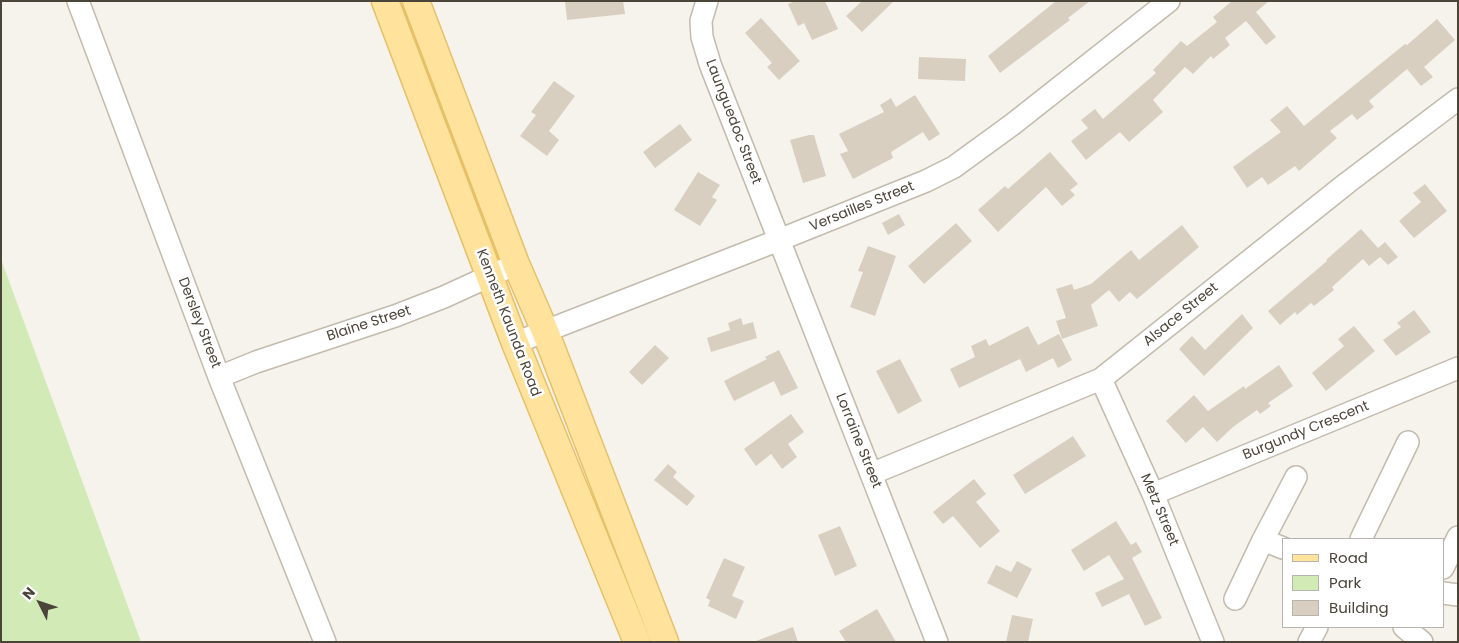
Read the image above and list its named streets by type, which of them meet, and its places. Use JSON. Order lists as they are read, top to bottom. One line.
{"streets":{"main road":["Kenneth Kaunda Road"],"street":["Launguedoc Street","Versailles Street","Alsace Street","Dersley Street","Blaine Street","Burgundy Crescent","Lorraine Street","Metz Street"]},"crossings":[["Launguedoc Street","Versailles Street"],["Launguedoc Street","Lorraine Street"],["Versailles Street","Kenneth Kaunda Road"],["Versailles Street","Lorraine Street"],["Alsace Street","Lorraine Street"],["Alsace Street","Metz Street"],["Dersley Street","Blaine Street"],["Kenneth Kaunda Road","Blaine Street"],["Burgundy Crescent","Metz Street"]],"legend":["Road","Park","Building"],"north":"top left"}
